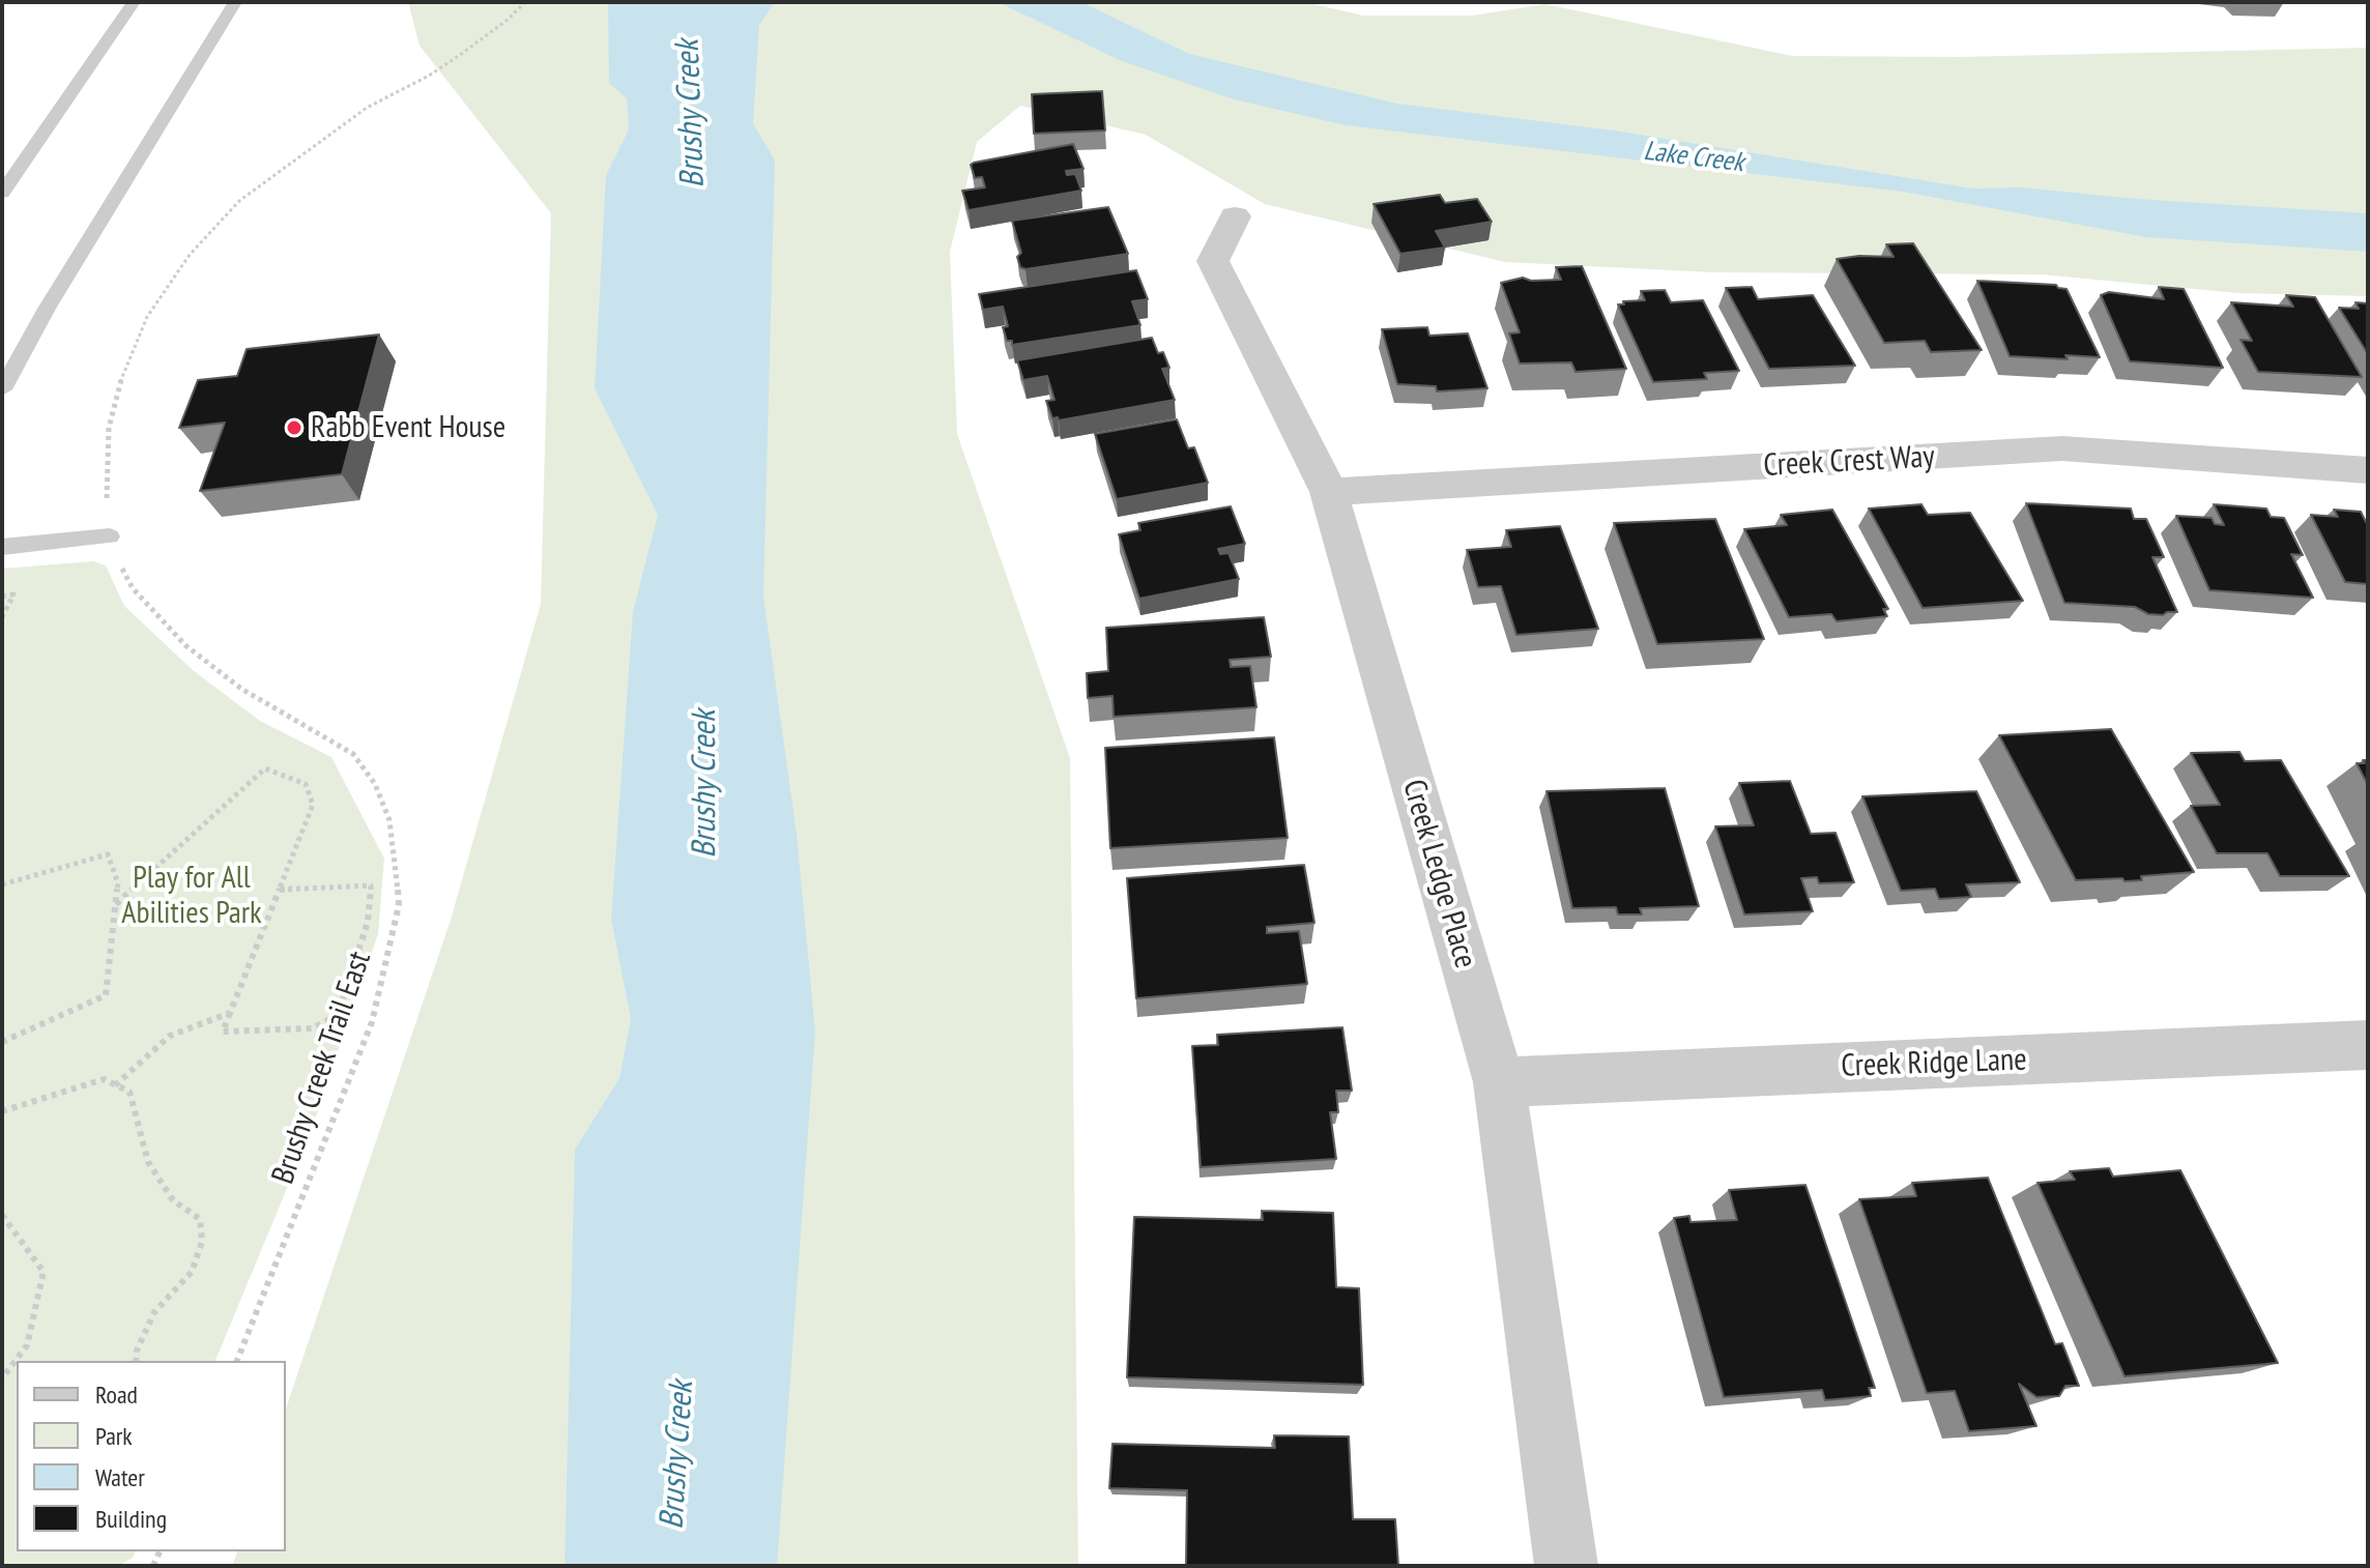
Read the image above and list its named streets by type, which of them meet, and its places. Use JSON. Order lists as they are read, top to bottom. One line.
{"streets":{"street":["Creek Crest Way","Creek Ledge Place","Creek Ridge Lane"],"path":["Brushy Creek Trail East"]},"crossings":[["Creek Crest Way","Creek Ledge Place"],["Creek Ledge Place","Creek Ridge Lane"]],"water":["Brushy Creek","Lake Creek"],"parks":["Play for All Abilities Park"],"places":["Rabb Event House"],"legend":["Road","Park","Water","Building"]}
